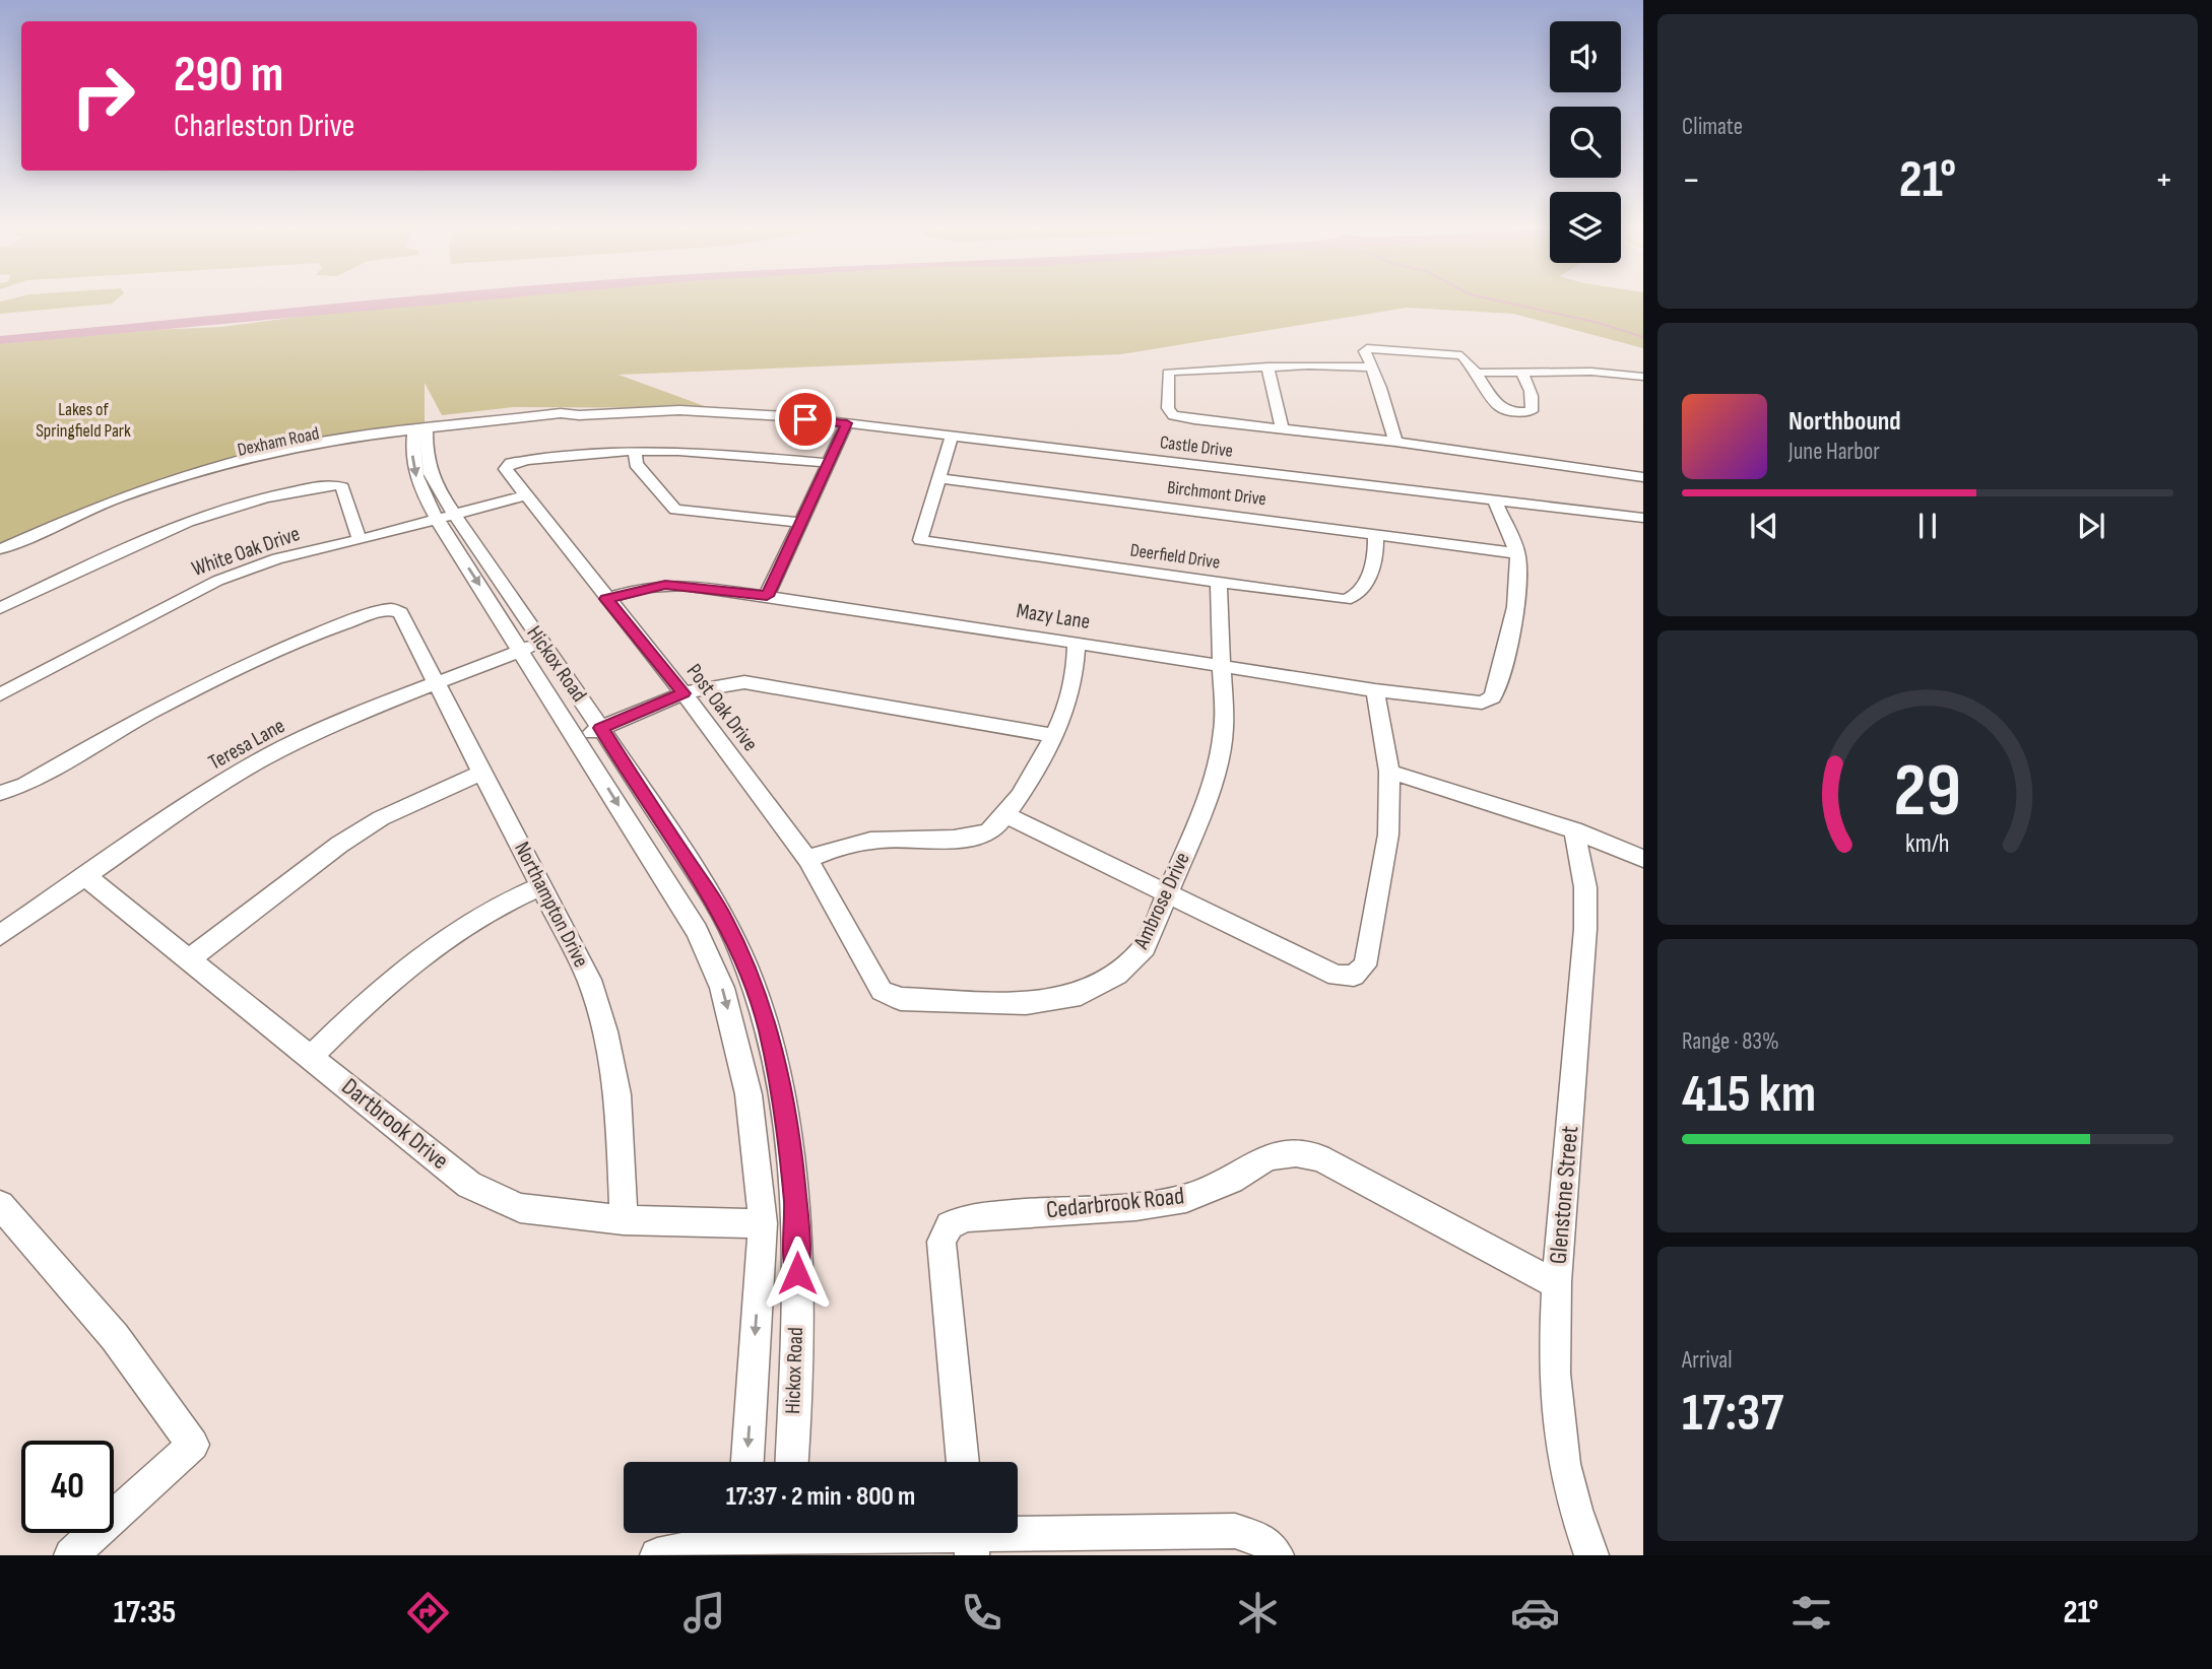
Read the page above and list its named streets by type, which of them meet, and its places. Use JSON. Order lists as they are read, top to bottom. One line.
{"streets":{"street":["Dexham Road","Castle Drive","Birchmont Drive","White Oak Drive","Deerfield Drive","Mazy Lane","Hickox Road","Post Oak Drive","Teresa Lane","Ambrose Drive","Northampton Drive","Dartbrook Drive","Glenstone Street","Cedarbrook Road"]},"crossings":[["Dexham Road","Castle Drive"],["Dexham Road","Hickox Road"],["Birchmont Drive","Deerfield Drive"],["Birchmont Drive","Mazy Lane"],["White Oak Drive","Hickox Road"],["White Oak Drive","Post Oak Drive"],["Deerfield Drive","Ambrose Drive"],["Mazy Lane","Post Oak Drive"],["Mazy Lane","Ambrose Drive"],["Hickox Road","Teresa Lane"],["Hickox Road","Dartbrook Drive"],["Post Oak Drive","Ambrose Drive"],["Teresa Lane","Northampton Drive"],["Teresa Lane","Dartbrook Drive"],["Northampton Drive","Dartbrook Drive"],["Glenstone Street","Cedarbrook Road"]],"parks":["Lakes of Springfield Park"],"page":{"tile":["Climate",["Range · 83%","415 km"],["Arrival","17:37"]],"turn":["290 m","Charleston Drive"],"heat":["−","21°","+"],"song":["Northbound","June Harbor"],"limit":"40","trip":"17:37 · 2 min · 800 m","tabs":["17:35","21°"],"gauge":["29","km/h"]}}
